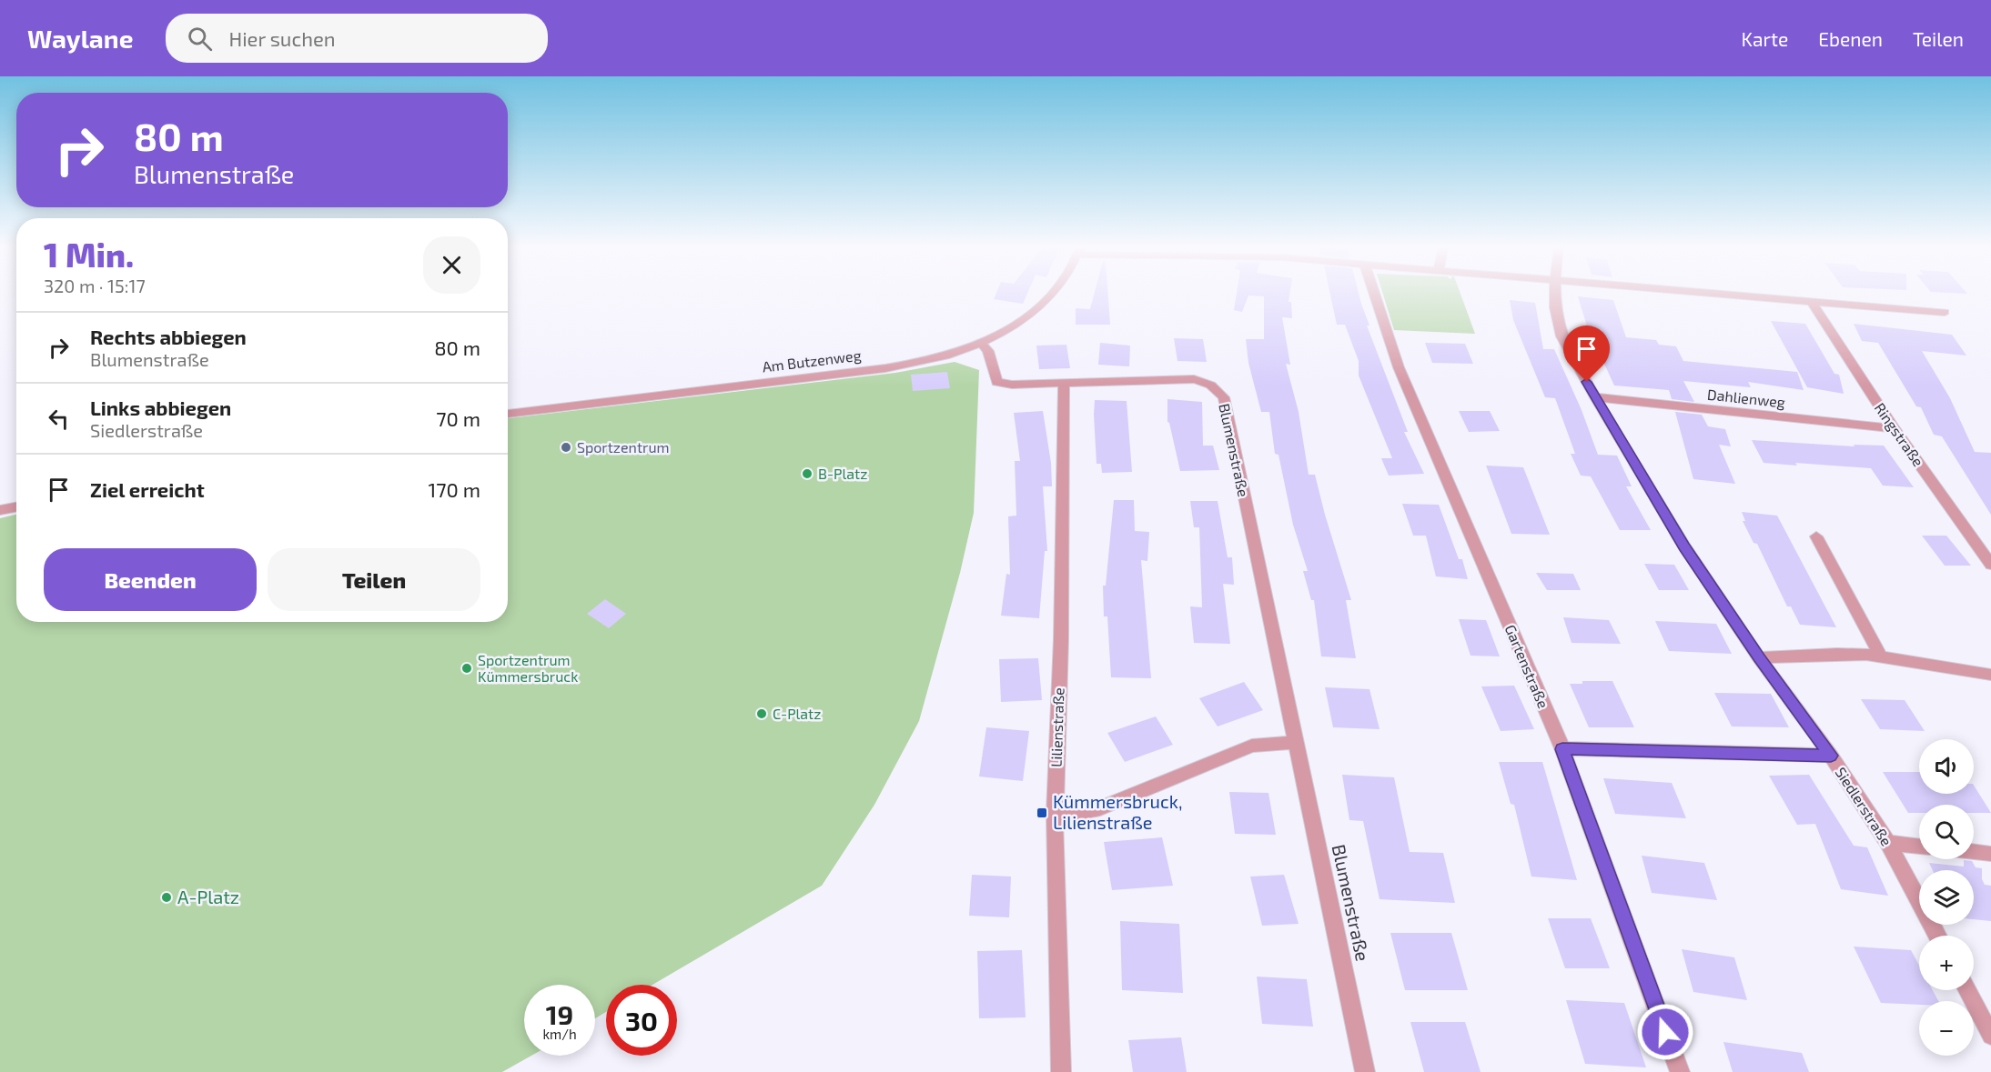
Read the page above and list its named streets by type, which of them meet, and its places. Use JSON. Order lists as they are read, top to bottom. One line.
{"streets":{"street":["Am Butzenweg","Dahlienweg","Ringstraße","Blumenstraße","Gartenstraße","Lilienstraße","Siedlerstraße"]},"crossings":[["Am Butzenweg","Blumenstraße"],["Dahlienweg","Ringstraße"],["Dahlienweg","Siedlerstraße"],["Blumenstraße","Lilienstraße"]],"places":{"other":["Sportzentrum","B-Platz","Sportzentrum Kümmersbruck","C-Platz","A-Platz"],"transit":["Kümmersbruck, Lilienstraße"]},"page":{"header":"Waylane","search":"Hier suchen","nav":["Karte","Ebenen","Teilen"],"turn":["80 m","Blumenstraße"],"heading":["1 Min.","320 m · 15:17"],"list":[{"name":"Rechts abbiegen","note":"Blumenstraße","value":"80 m"},{"name":"Links abbiegen","note":"Siedlerstraße","value":"70 m"},{"name":"Ziel erreicht","value":"170 m"}],"buttons":["Beenden","Teilen"],"map_buttons":["+","−"],"speed":"19 km/h","limit":"30"}}
